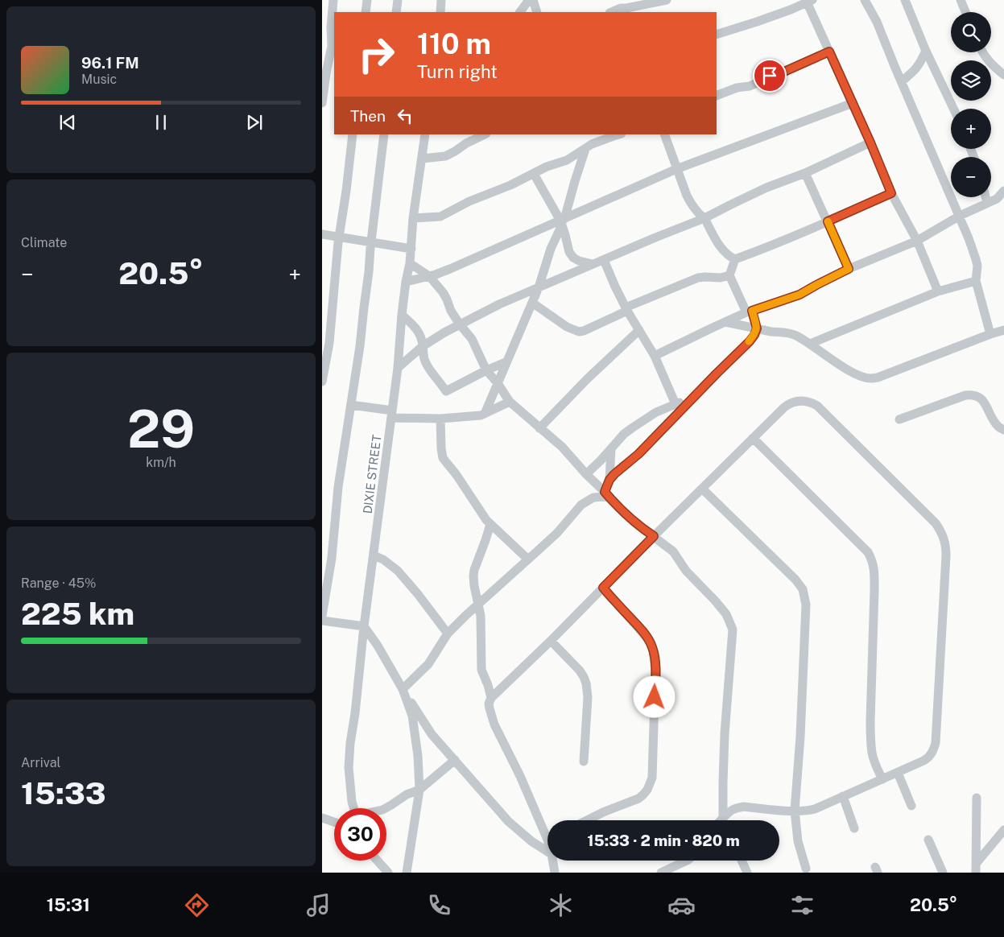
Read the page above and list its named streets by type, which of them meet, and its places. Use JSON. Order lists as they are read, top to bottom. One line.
{"streets":{"street":["DIXIE STREET"]},"page":{"map_buttons":["+","−"],"turn":["110 m","Turn right"],"song":["96.1 FM","Music"],"then":"Then","tile":["Climate",["29","km/h"],["Range · 45%","225 km"],["Arrival","15:33"]],"heat":["−","20.5°","+"],"limit":"30","trip":"15:33 · 2 min · 820 m","tabs":["15:31","20.5°"]}}
